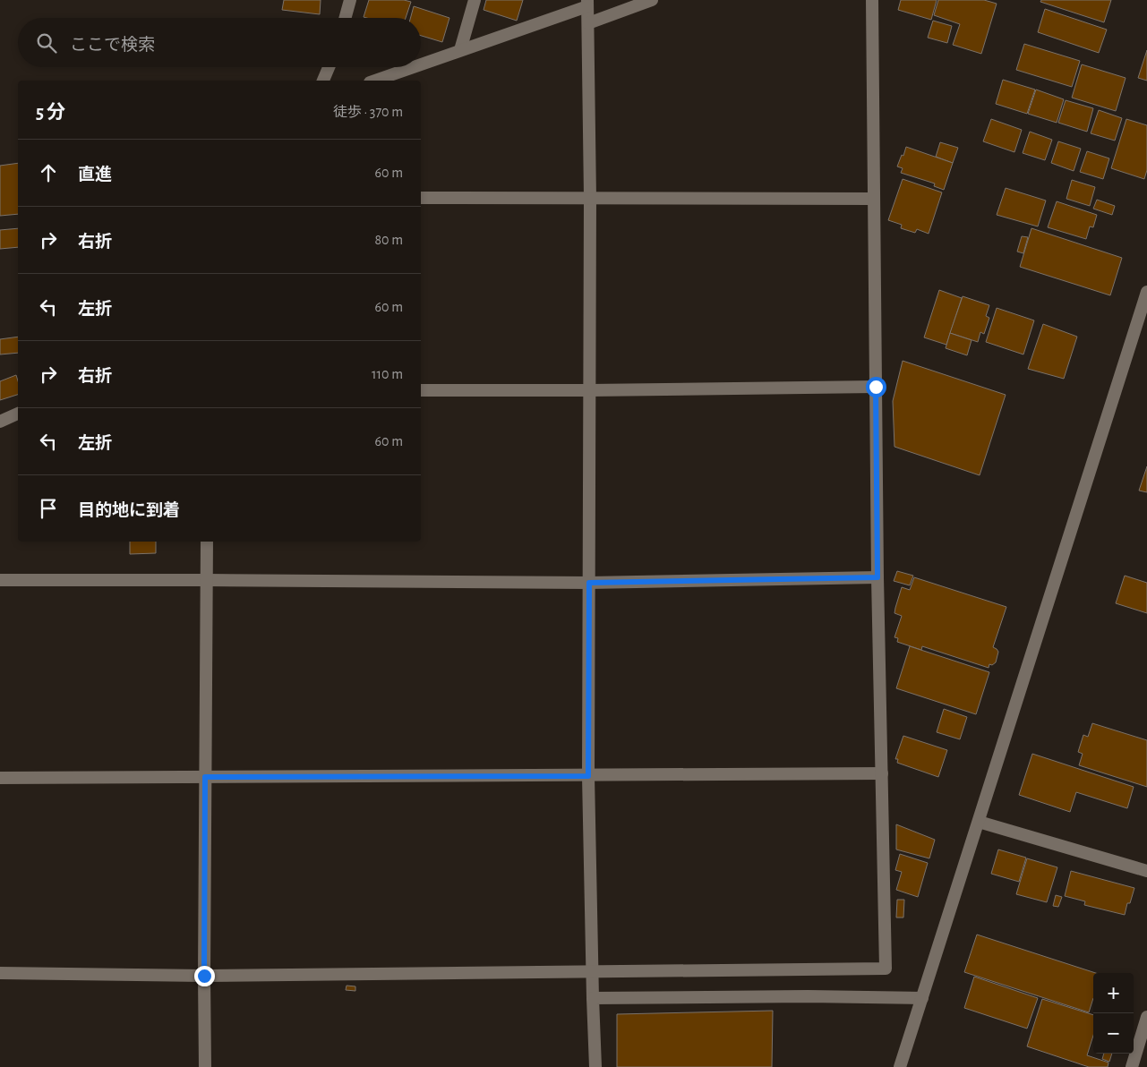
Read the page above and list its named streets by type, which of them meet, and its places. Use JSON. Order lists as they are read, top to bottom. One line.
{"page":{"search":"ここで検索","heading":["5 分","徒歩 · 370 m"],"list":[["直進","60 m"],["右折","80 m"],["左折","60 m"],["右折","110 m"],["左折","60 m"],"目的地に到着"],"map_buttons":["+","−"]}}
